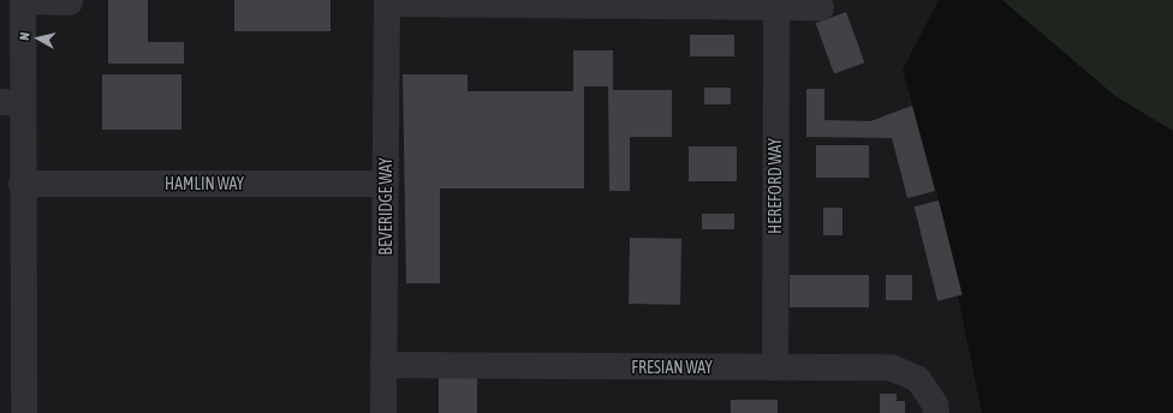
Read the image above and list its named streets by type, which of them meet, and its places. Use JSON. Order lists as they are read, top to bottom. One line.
{"streets":{"street":["HAMLIN WAY","HEREFORD WAY","BEVERIDGE WAY","FRESIAN WAY"]},"crossings":[["HAMLIN WAY","BEVERIDGE WAY"],["HEREFORD WAY","FRESIAN WAY"],["BEVERIDGE WAY","FRESIAN WAY"]],"north":"left"}
